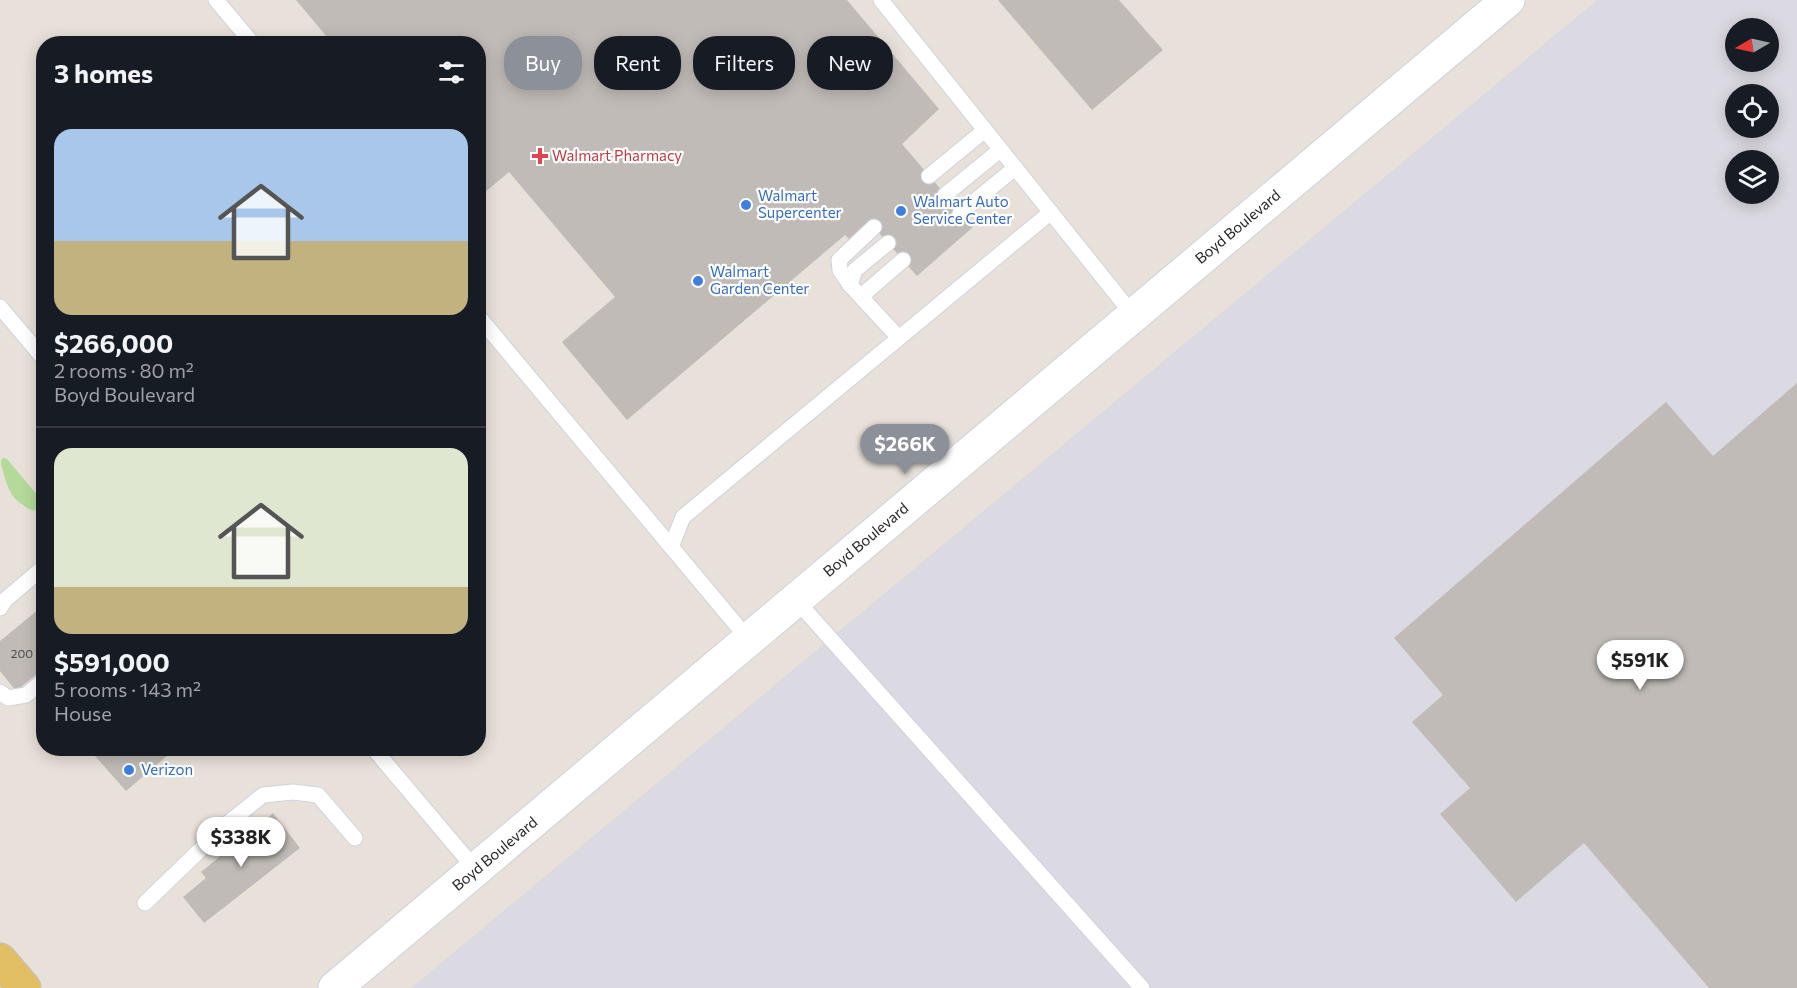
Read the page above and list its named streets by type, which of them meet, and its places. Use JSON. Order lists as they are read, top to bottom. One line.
{"streets":{"street":["Boyd Boulevard"]},"places":{"health":["Walmart Pharmacy"],"other":["Walmart Supercenter","Walmart Auto Service Center","Walmart Garden Center","Verizon"]},"house_numbers":["200"],"north":"left","page":{"chip":["Buy","Rent","Filters","New"],"heading":"3 homes","list":[{"name":"$266,000","note":"2 rooms · 80 m² · Boyd Boulevard"},{"name":"$591,000","note":"5 rooms · 143 m² · House"}],"price":["$266K","$591K","$338K"]}}
